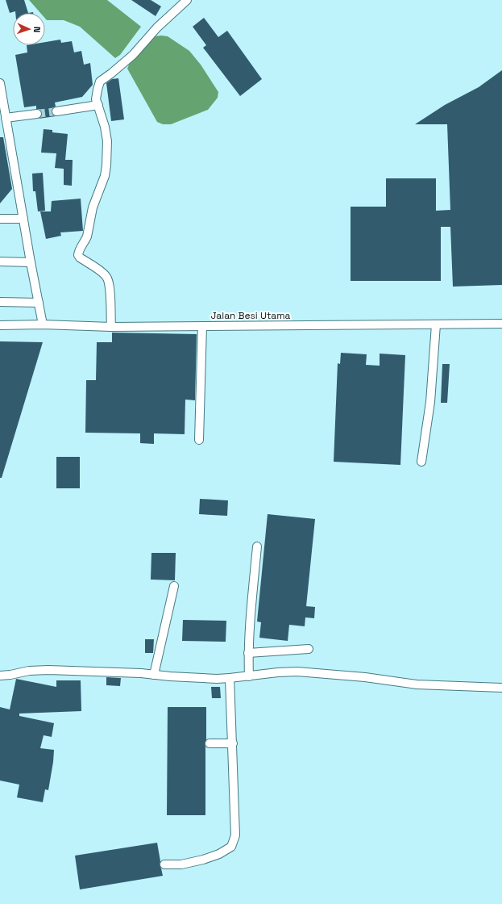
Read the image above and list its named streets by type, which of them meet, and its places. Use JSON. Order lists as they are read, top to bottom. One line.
{"streets":{"street":["Jalan Besi Utama"]},"north":"right"}
